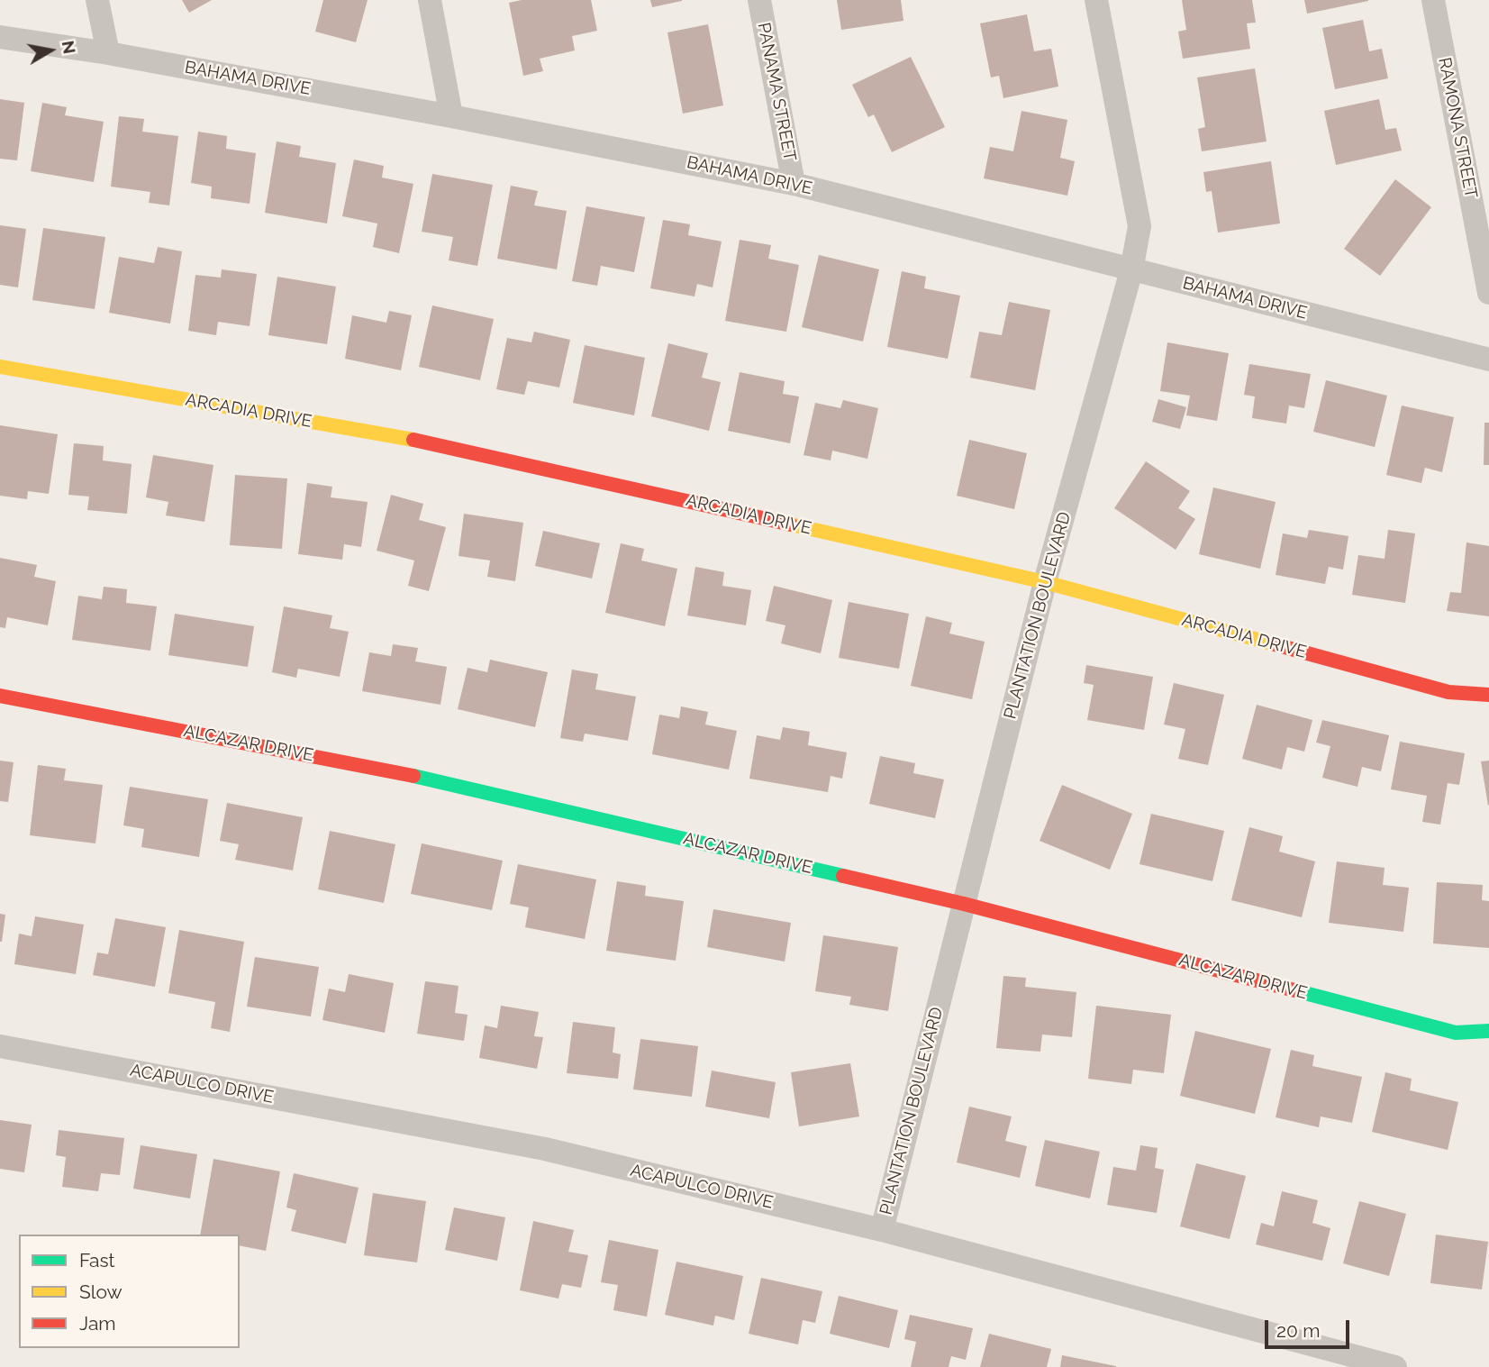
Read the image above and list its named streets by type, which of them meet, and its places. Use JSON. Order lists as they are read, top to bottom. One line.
{"streets":{"street":["BAHAMA DRIVE","PANAMA STREET","RAMONA STREET","ARCADIA DRIVE","PLANTATION BOULEVARD","ALCAZAR DRIVE","ACAPULCO DRIVE"]},"crossings":[["BAHAMA DRIVE","PANAMA STREET"],["BAHAMA DRIVE","PLANTATION BOULEVARD"],["ARCADIA DRIVE","PLANTATION BOULEVARD"],["PLANTATION BOULEVARD","ALCAZAR DRIVE"],["PLANTATION BOULEVARD","ACAPULCO DRIVE"]],"legend":["Fast","Slow","Jam"],"scale_bar":"20 m","north":"right"}
